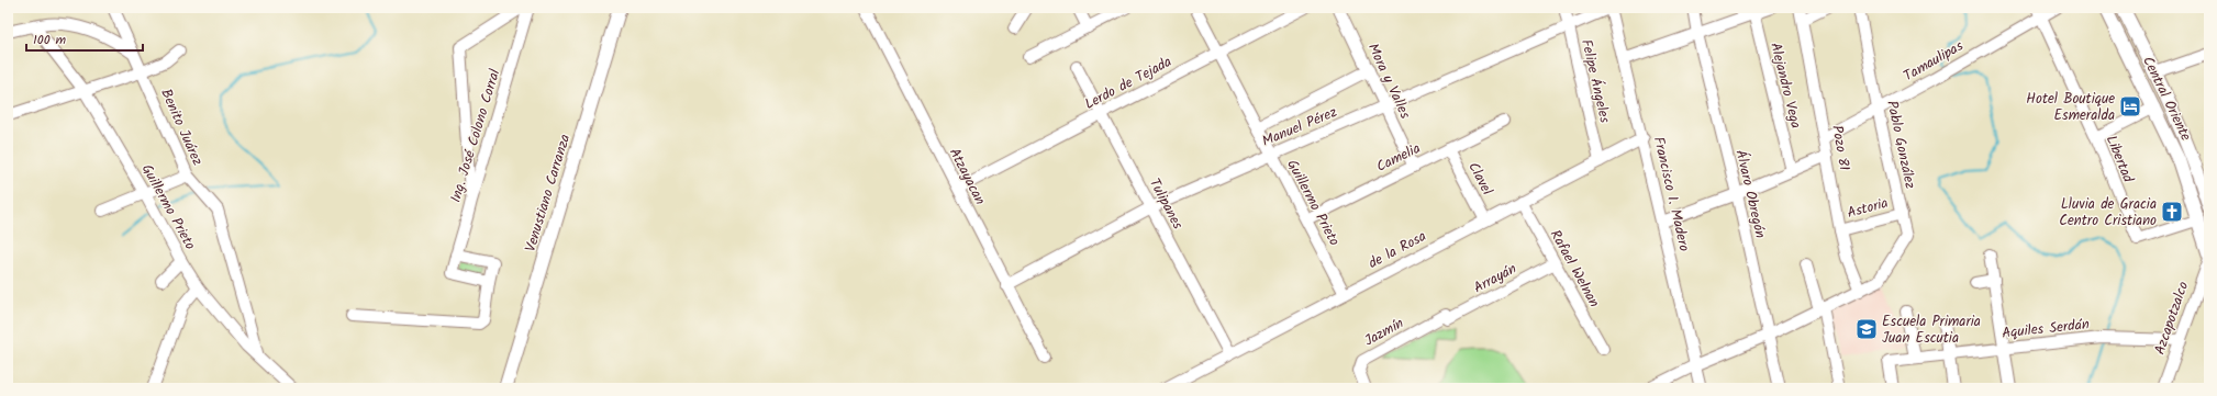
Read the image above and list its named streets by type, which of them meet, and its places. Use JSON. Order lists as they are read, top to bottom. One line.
{"streets":{"main road":["Central Oriente","Venustiano Carranza"],"street":["Tamaulipas","Mora y Valles","Felipe Ángeles","Lerdo de Tejada","Alejandro Vega","Benito Juárez","Manuel Pérez","Ing. José Colono Corral","Pablo González","Pozo 81","Camelia","Libertad","Atzayacan","Clavel","Francisco I. Madero","Álvaro Obregón","Guillermo Prieto","Tulipanes","Astoria","de la Rosa","Rafael Welnan","Arrayán","Azcapotzalco","Aquiles Serdán","Jazmín"]},"crossings":[["Tamaulipas","Pablo González"],["Tamaulipas","Pozo 81"],["Tamaulipas","Libertad"],["Mora y Valles","Manuel Pérez"],["Mora y Valles","Camelia"],["Felipe Ángeles","Manuel Pérez"],["Felipe Ángeles","de la Rosa"],["Lerdo de Tejada","Guillermo Prieto"],["Lerdo de Tejada","Tulipanes"],["Central Oriente","Libertad"],["Central Oriente","Azcapotzalco"],["Benito Juárez","Guillermo Prieto"],["Manuel Pérez","Atzayacan"],["Manuel Pérez","Francisco I. Madero"],["Manuel Pérez","Guillermo Prieto"],["Manuel Pérez","Tulipanes"],["Pablo González","Pozo 81"],["Pablo González","Astoria"],["Pozo 81","Astoria"],["Camelia","Clavel"],["Camelia","Guillermo Prieto"],["Clavel","de la Rosa"],["Francisco I. Madero","de la Rosa"],["Guillermo Prieto","de la Rosa"],["Tulipanes","de la Rosa"],["de la Rosa","Rafael Welnan"],["Rafael Welnan","Arrayán"],["Arrayán","Jazmín"],["Azcapotzalco","Aquiles Serdán"]],"places":{"hotel":["Hotel Boutique Esmeralda"],"church":["Lluvia de Gracia Centro Cristiano"],"school or university":["Escuela Primaria Juan Escutia"]},"scale_bar":"100 m"}
